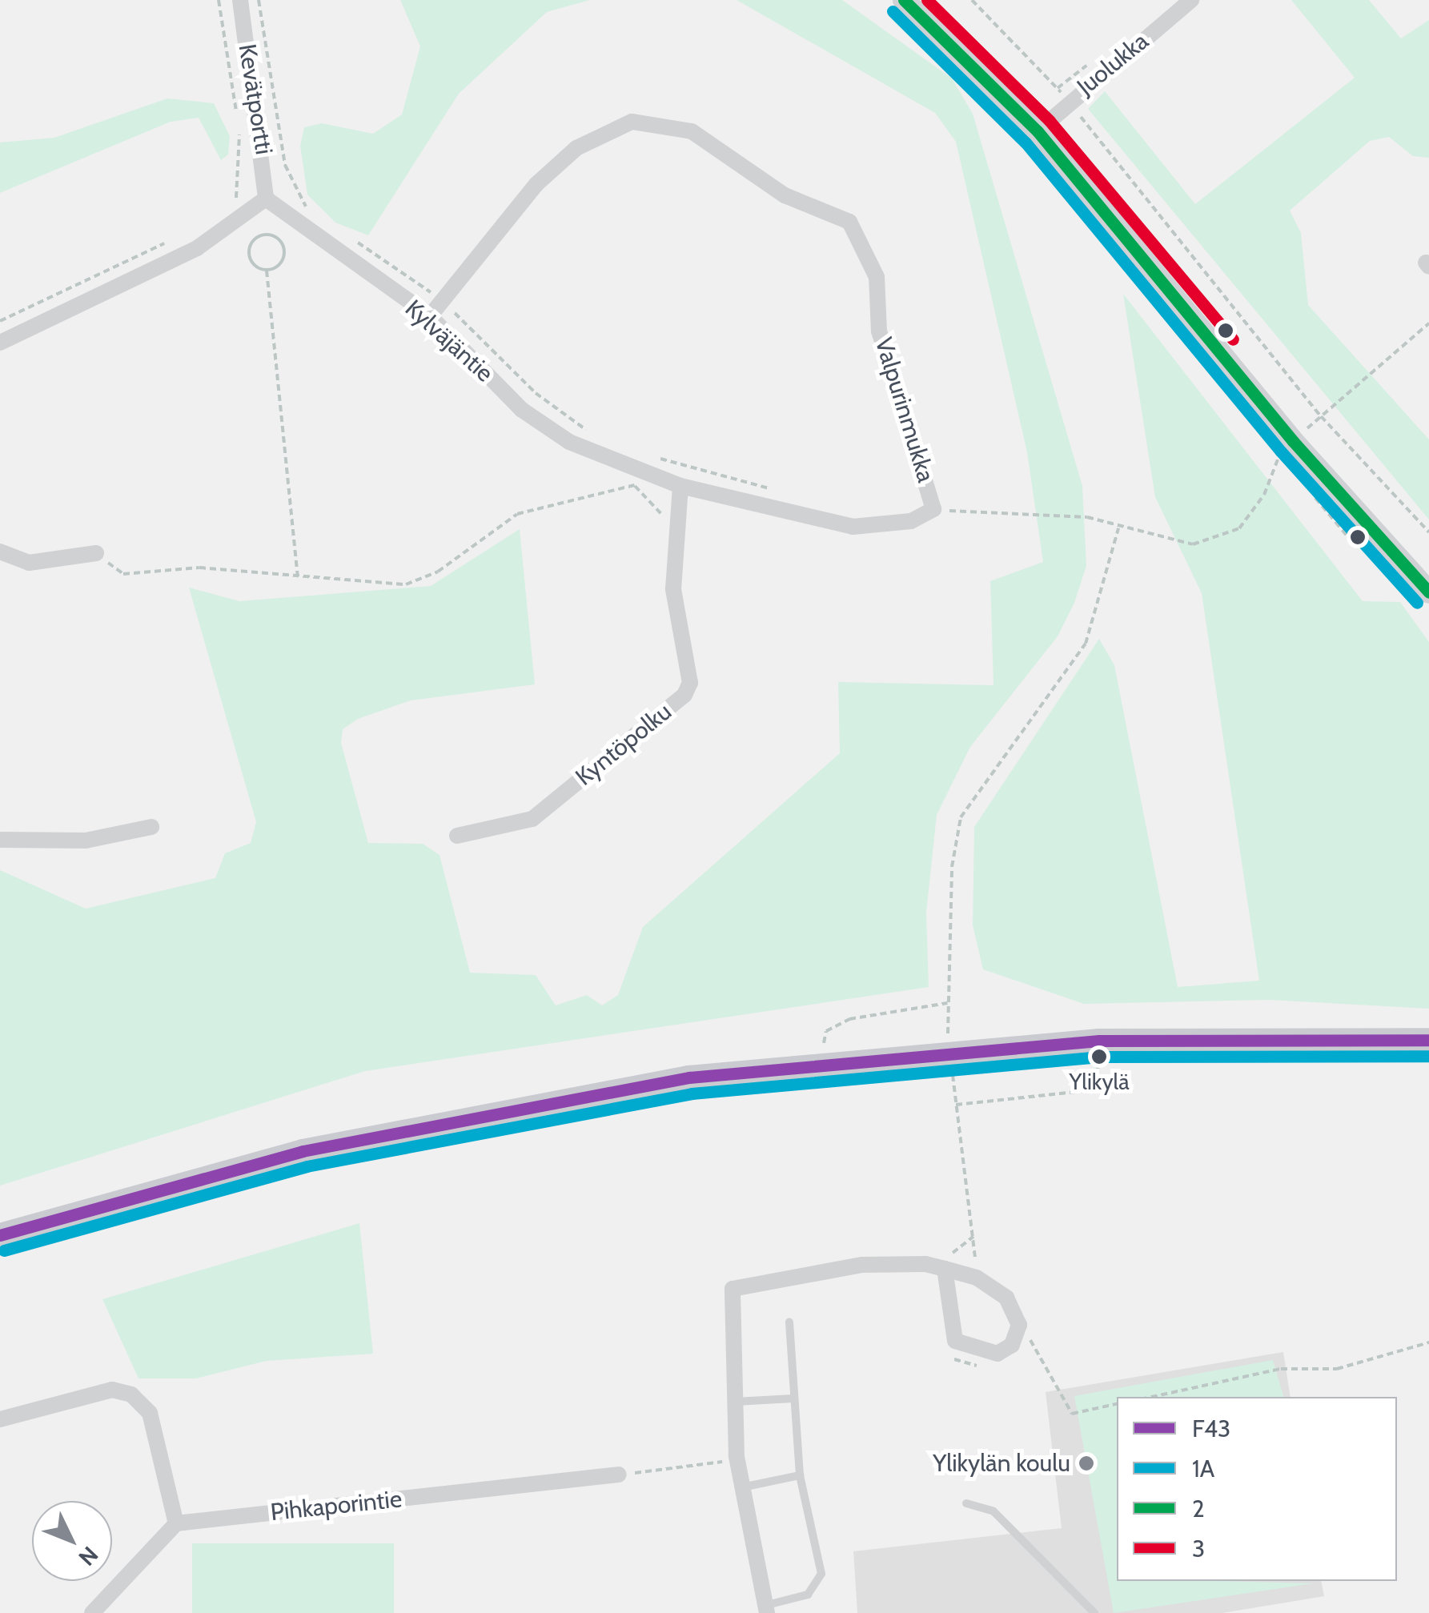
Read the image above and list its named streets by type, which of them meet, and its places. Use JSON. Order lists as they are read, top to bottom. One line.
{"streets":{"street":["Juolukka","Kevätportti","Kylväjäntie","Valpurinmukka","Kyntöpolku","Pihkaporintie"]},"crossings":[["Kevätportti","Kylväjäntie"],["Kylväjäntie","Valpurinmukka"],["Kylväjäntie","Kyntöpolku"]],"places":["Ylikylä","Ylikylän koulu"],"lines":["transit line 2","transit line 3","transit line 1A","transit line F43"],"legend":["F43","1A","2","3"],"north":"bottom right"}
